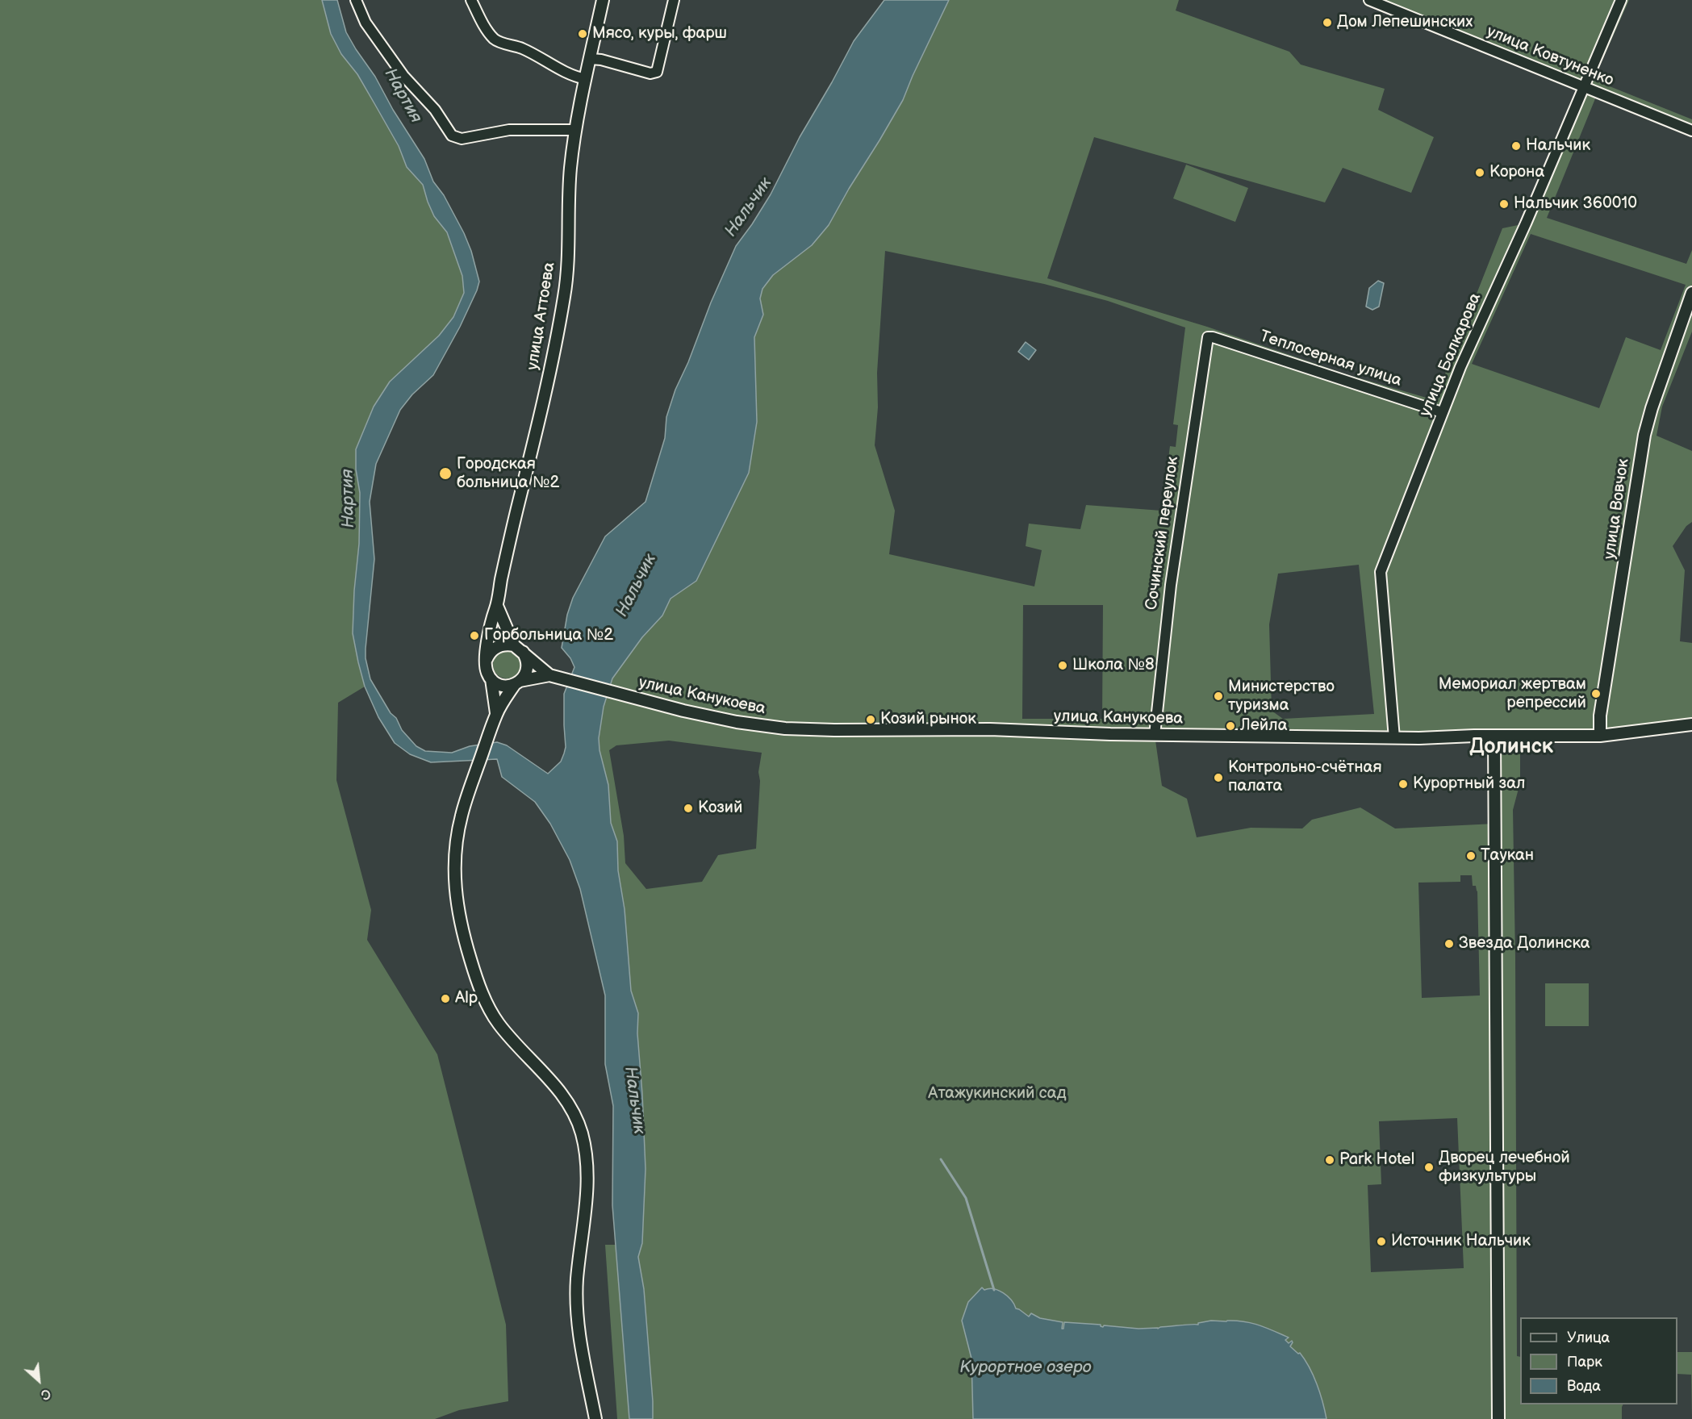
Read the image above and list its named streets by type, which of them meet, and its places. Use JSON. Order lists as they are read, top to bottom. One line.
{"streets":{"street":["улица Ковтуненко","улица Аттоева","улица Балкарова","Теплосерная улица","улица Вовчок","Сочинский переулок","улица Канукоева"]},"crossings":[["улица Ковтуненко","улица Балкарова"],["улица Балкарова","Теплосерная улица"],["улица Балкарова","улица Канукоева"],["Теплосерная улица","Сочинский переулок"],["улица Вовчок","улица Канукоева"],["Сочинский переулок","улица Канукоева"]],"districts":["Долинск"],"water":["Нартия","Нальчик","Курортное озеро"],"parks":["Атажукинский сад"],"places":["Дом Лепешинских","Мясо, куры, фарш","Нальчик","Корона","Нальчик 360010","Городская больница №2","Горбольница №2","Школа №8","Мемориал жертвам репрессий","Министерство туризма","Козий рынок","Лейла","Контрольно-счётная палата","Курортный зал","Козий","Таукан","Звезда Долинска","Alp","Park Hotel","Дворец лечебной физкультуры","Источник Нальчик"],"legend":["Улица","Парк","Вода"],"north":"bottom right"}
